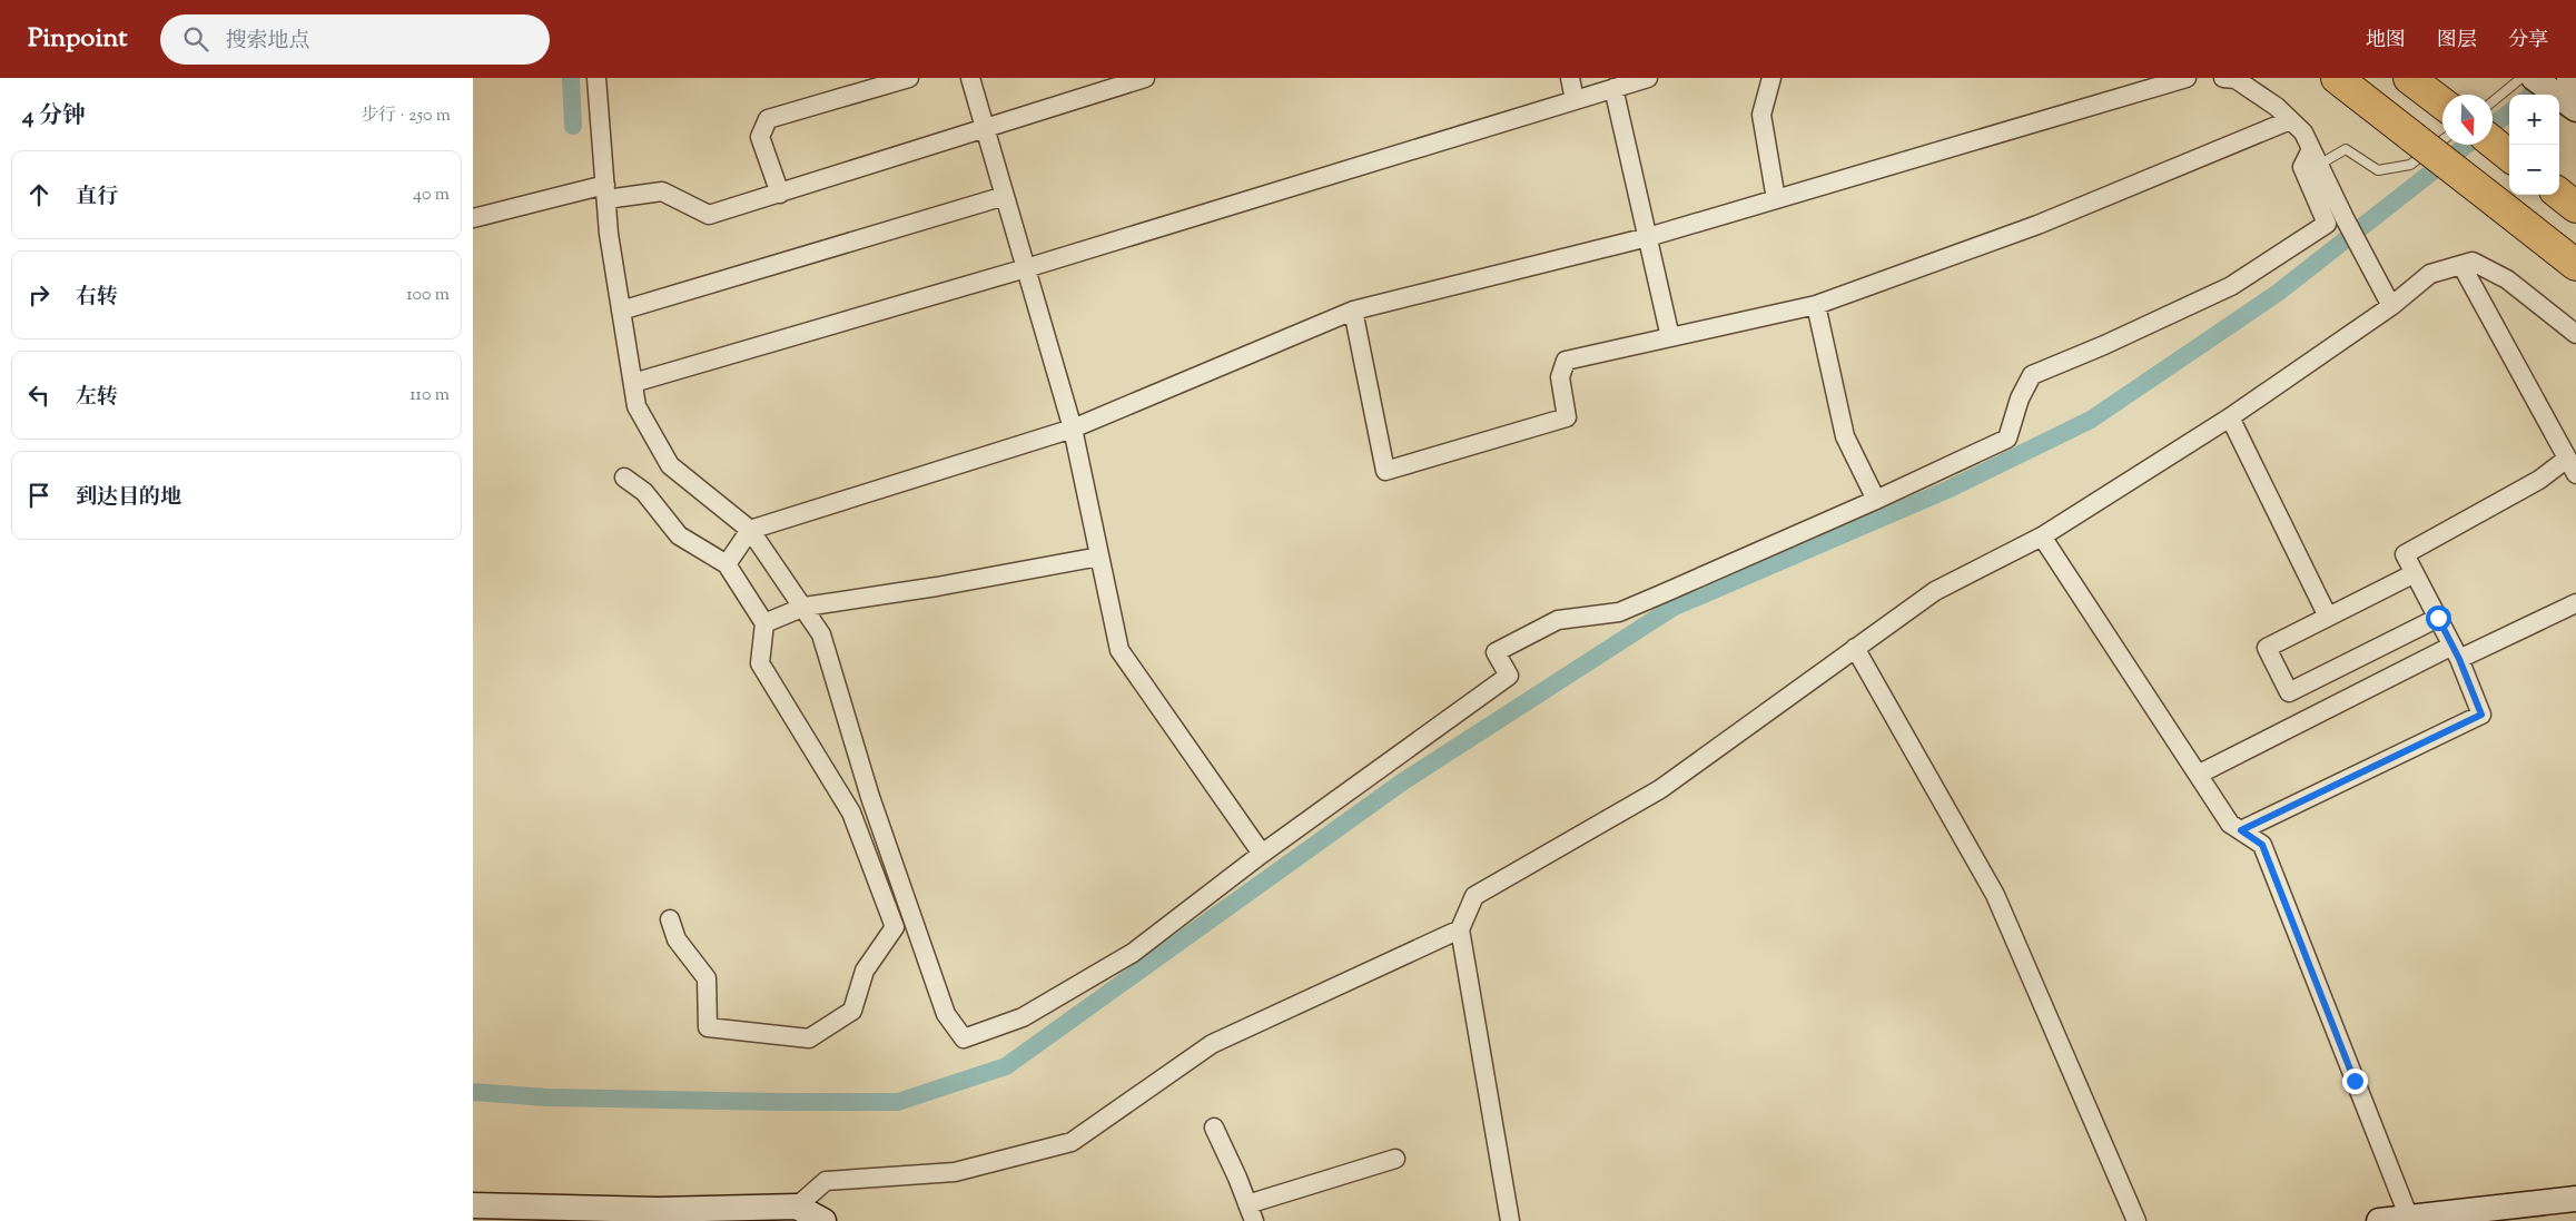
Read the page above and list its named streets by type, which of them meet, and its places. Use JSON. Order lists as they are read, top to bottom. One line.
{"north":"bottom","page":{"header":"Pinpoint","search":"搜索地点","nav":["地图","图层","分享"],"heading":["4 分钟","步行 · 250 m"],"map_buttons":["+","−"],"list":[["直行","40 m"],["右转","100 m"],["左转","110 m"],"到达目的地"]}}
